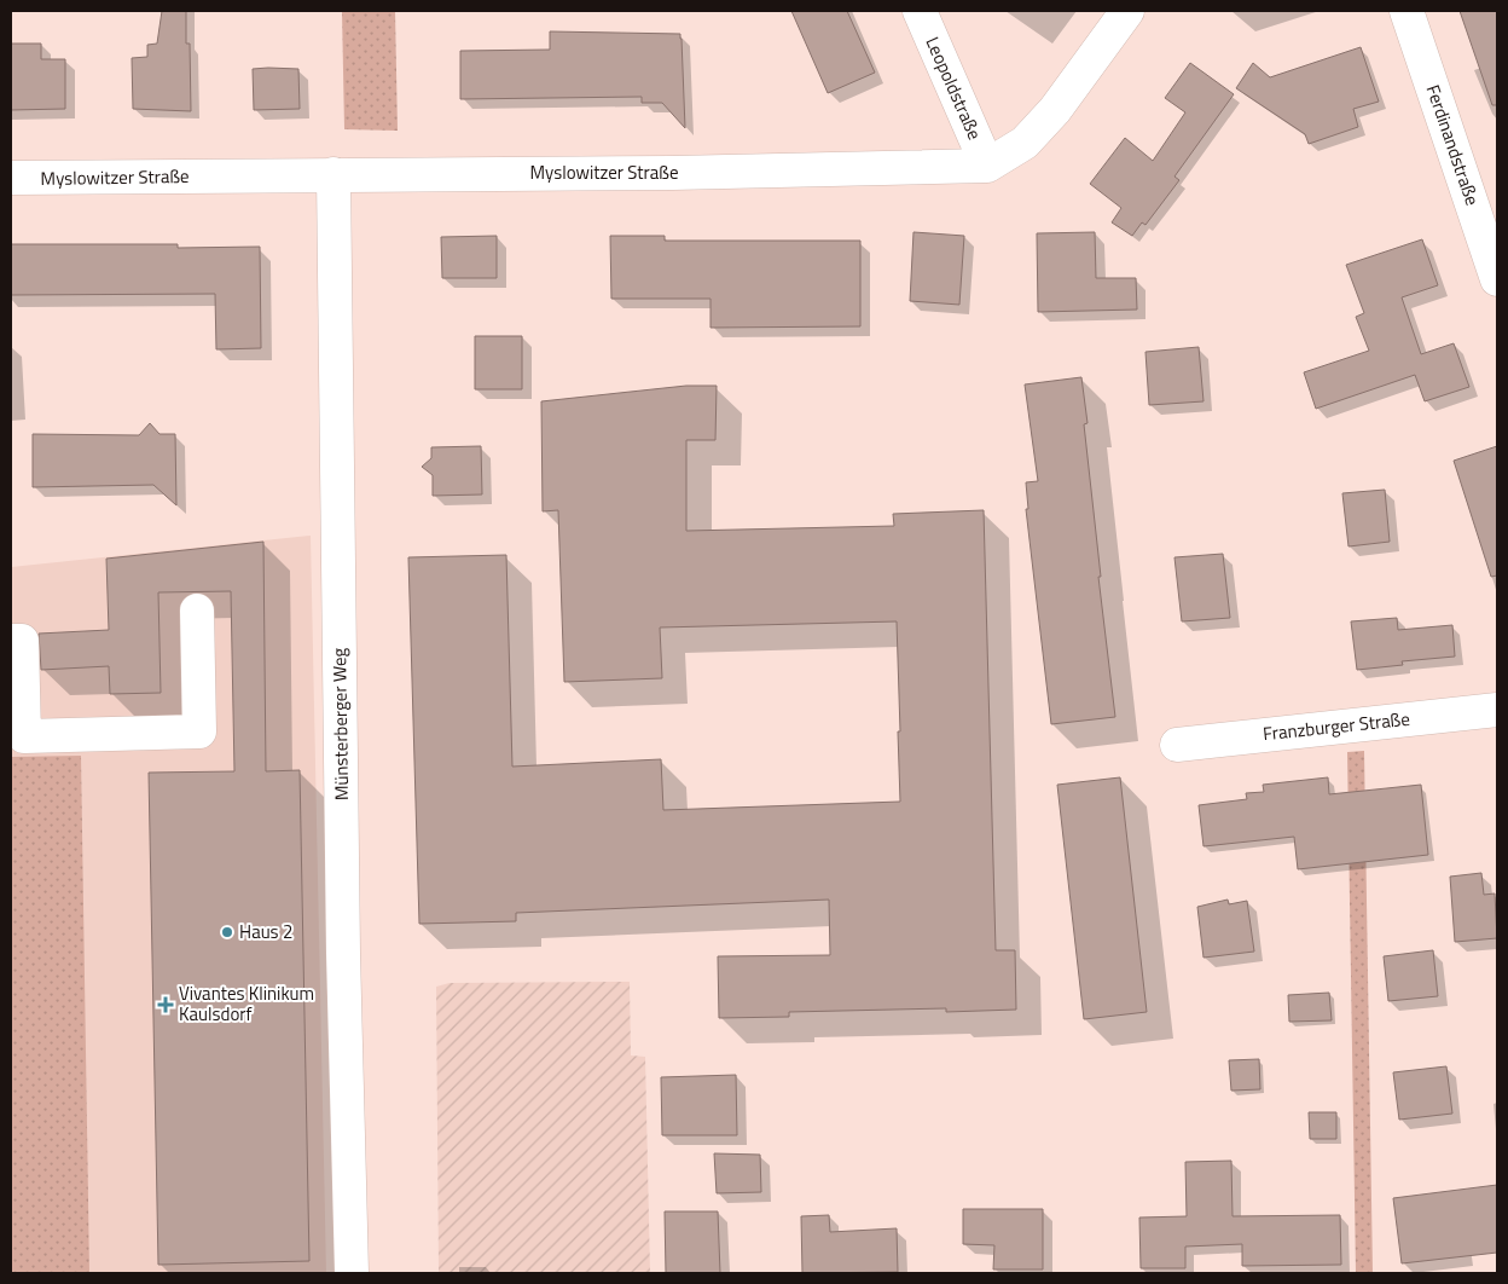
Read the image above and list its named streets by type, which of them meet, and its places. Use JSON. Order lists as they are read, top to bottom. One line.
{"streets":{"street":["Leopoldstraße","Ferdinandstraße","Myslowitzer Straße","Münsterberger Weg","Franzburger Straße"]},"crossings":[["Leopoldstraße","Myslowitzer Straße"],["Myslowitzer Straße","Münsterberger Weg"]],"places":{"other":["Haus 2"],"health":["Vivantes Klinikum Kaulsdorf"]}}
